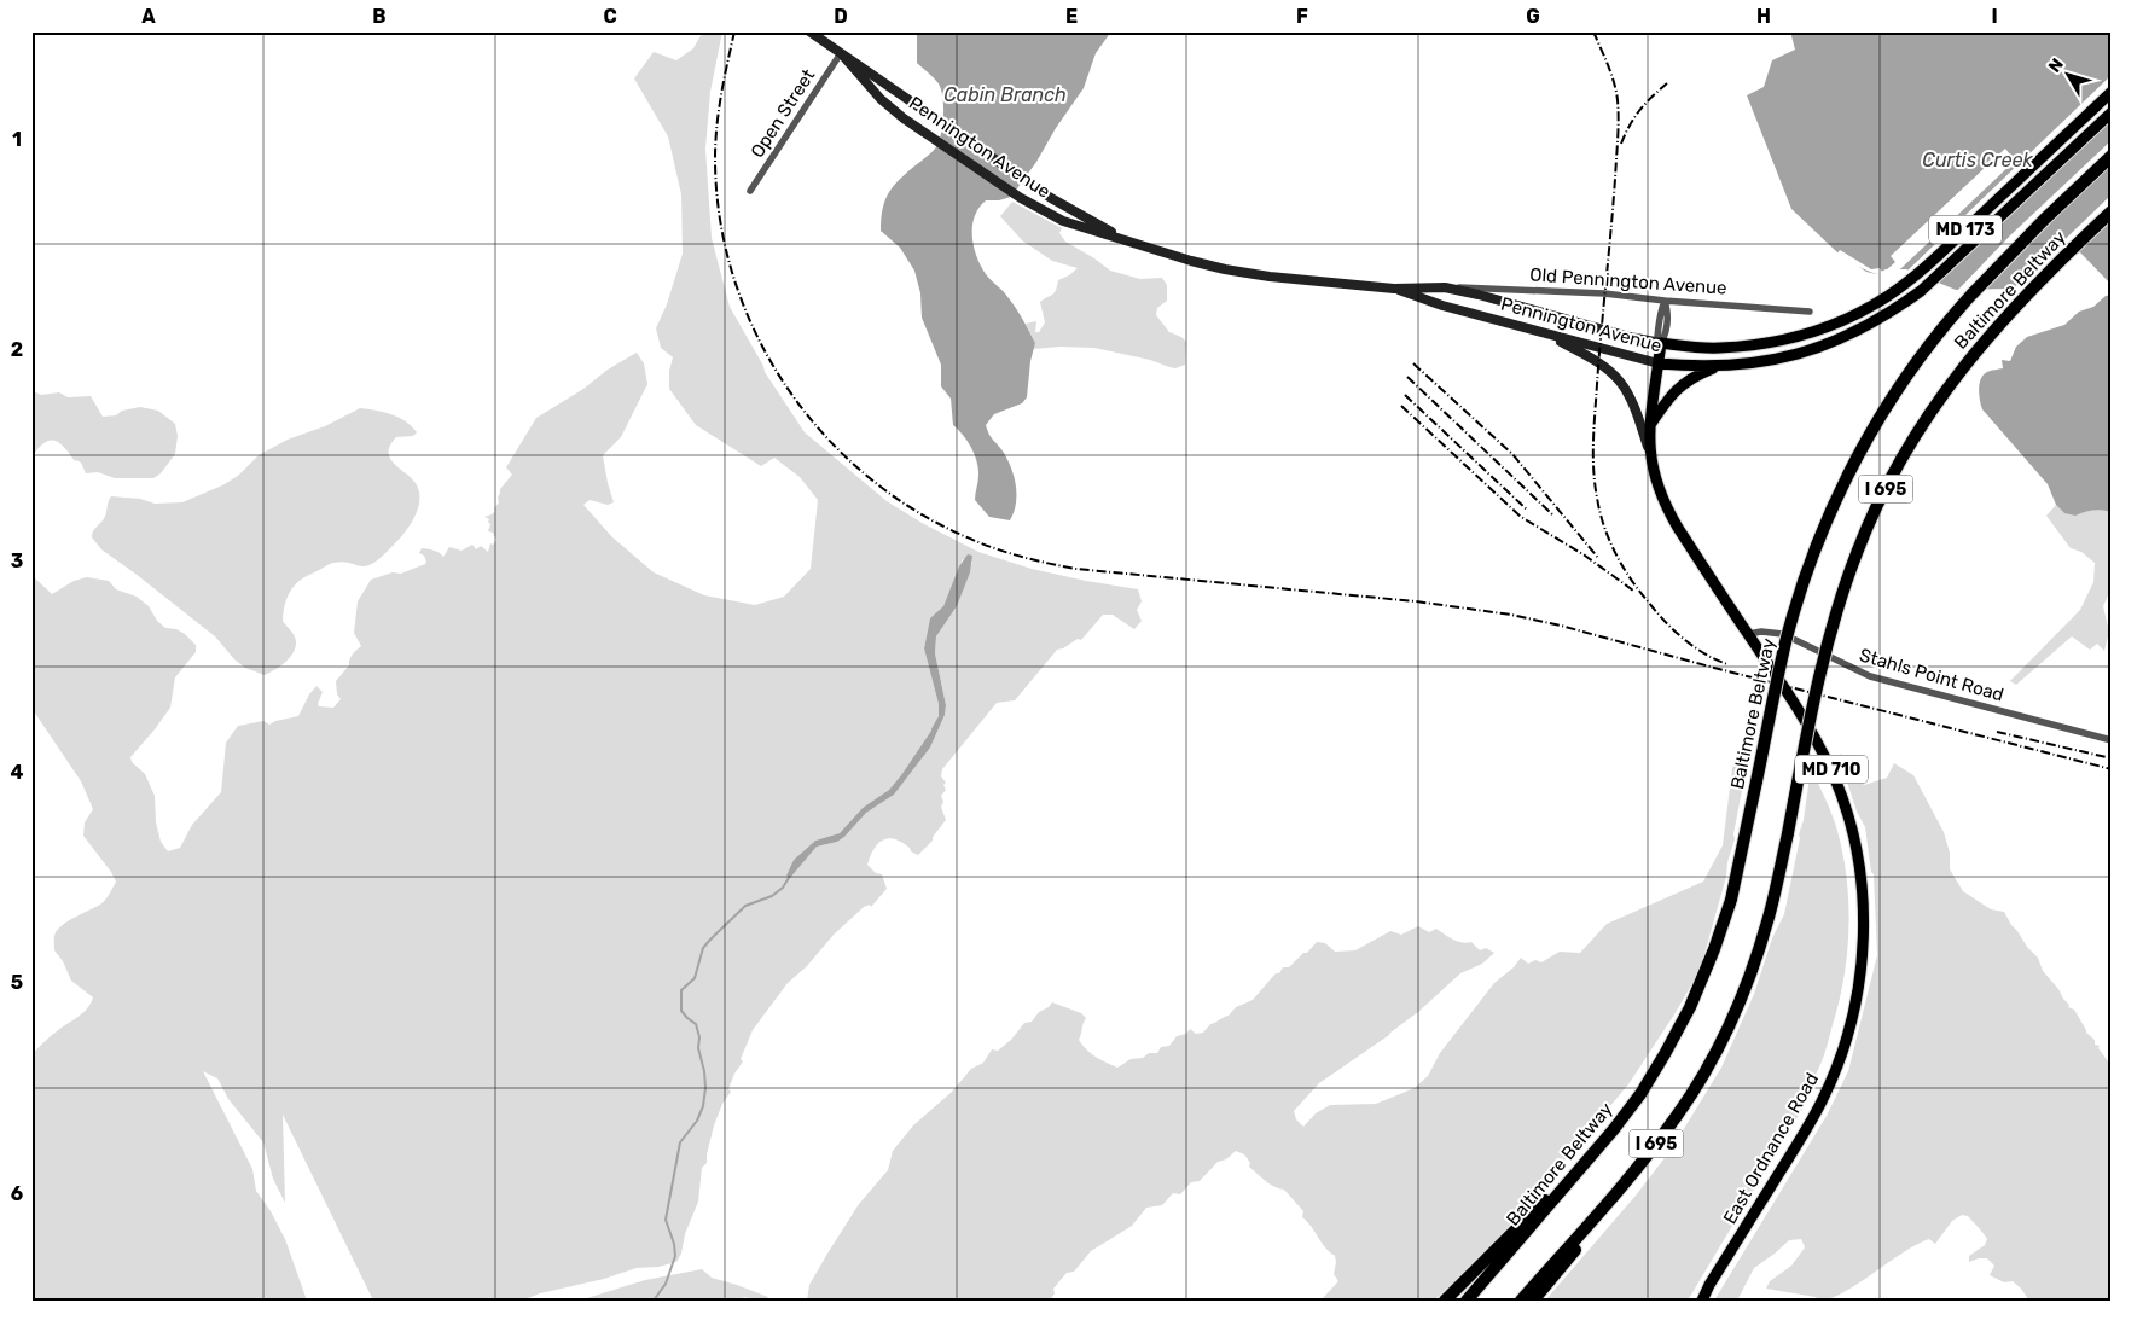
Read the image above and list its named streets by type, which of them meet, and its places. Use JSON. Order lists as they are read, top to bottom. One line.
{"streets":{"highway":["Baltimore Beltway","I 695"],"main road":["Pennington Avenue","MD 173","MD 710","East Ordnance Road"],"street":["Open Street","Old Pennington Avenue","Stahls Point Road"]},"crossings":[["Open Street","Pennington Avenue"],["Pennington Avenue","Old Pennington Avenue"],["Pennington Avenue","East Ordnance Road"],["Old Pennington Avenue","East Ordnance Road"],["Stahls Point Road","East Ordnance Road"]],"water":["Cabin Branch","Curtis Creek"],"north":"top left","grid":{"columns":["A","B","C","D","E","F","G","H","I"],"rows":["1","2","3","4","5","6"]}}
